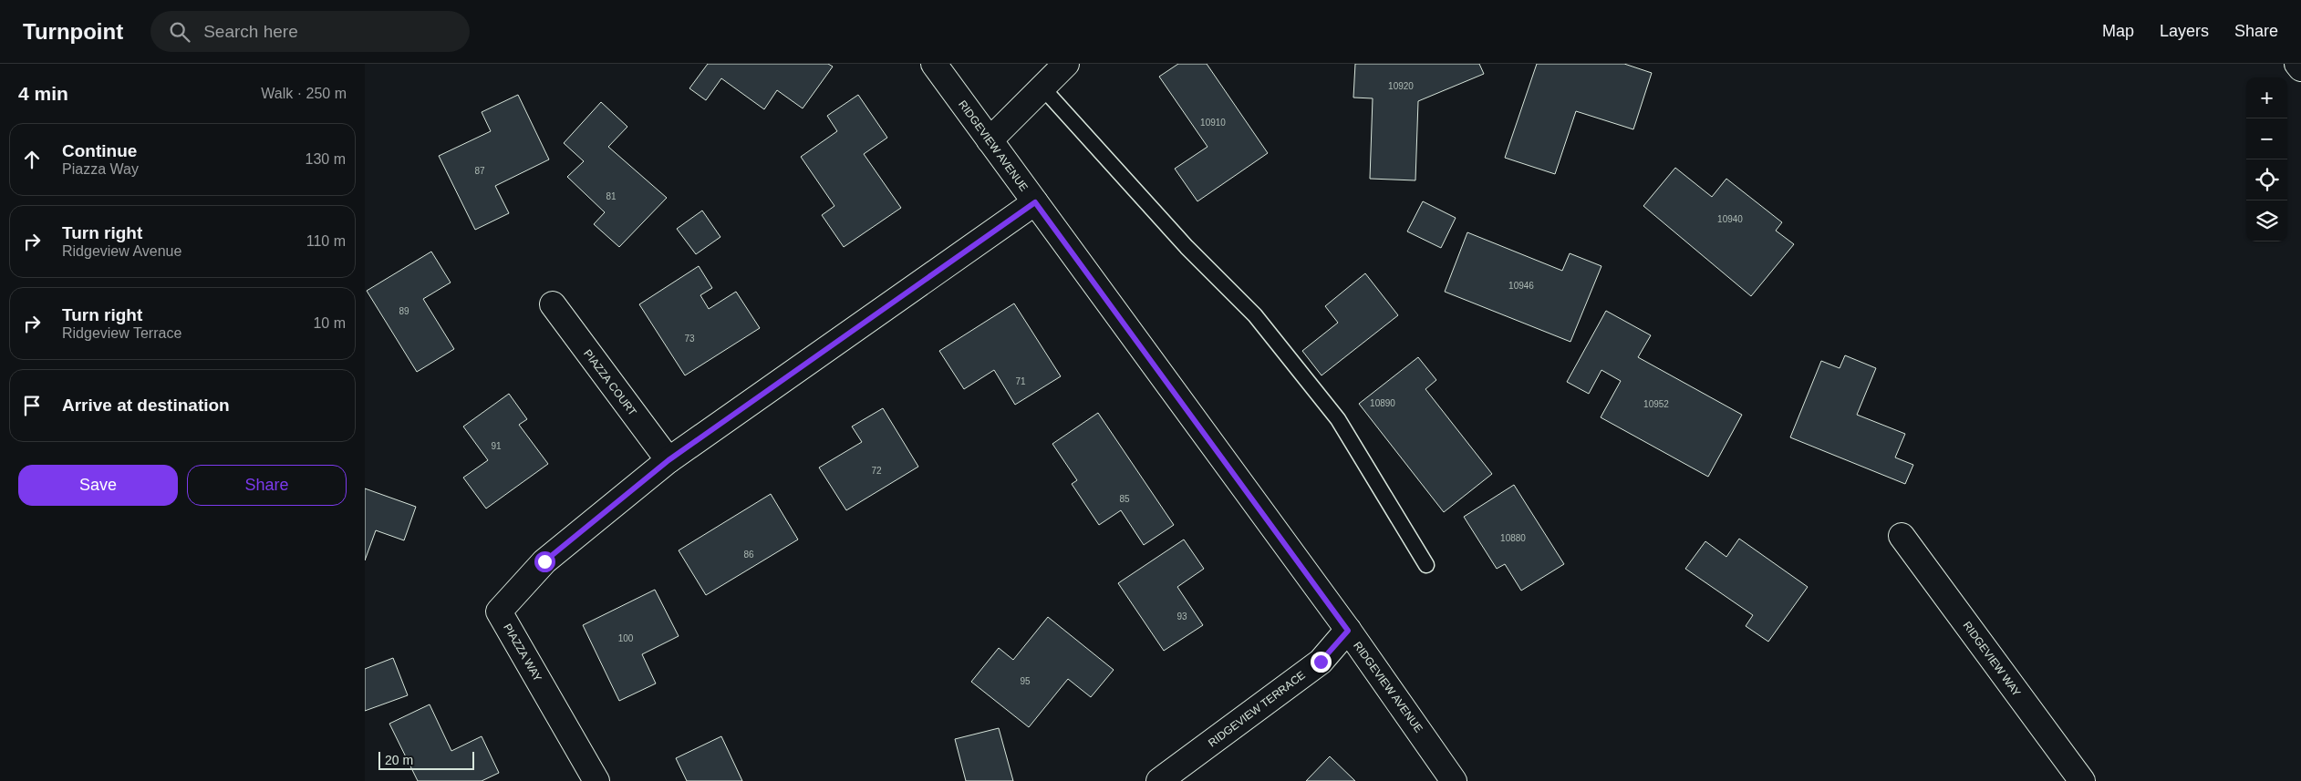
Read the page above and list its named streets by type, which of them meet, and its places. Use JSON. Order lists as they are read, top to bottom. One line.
{"streets":{"street":["RIDGEVIEW AVENUE","PIAZZA COURT","PIAZZA WAY","RIDGEVIEW WAY","RIDGEVIEW TERRACE"]},"crossings":[["RIDGEVIEW AVENUE","PIAZZA WAY"],["RIDGEVIEW AVENUE","RIDGEVIEW TERRACE"],["PIAZZA COURT","PIAZZA WAY"]],"house_numbers":["10920","10910","87","81","10940","10946","89","73","71","10890","10952","91","72","85","10880","86","93","100","95"],"scale_bar":"20 m","page":{"header":"Turnpoint","search":"Search here","nav":["Map","Layers","Share"],"heading":["4 min","Walk · 250 m"],"map_buttons":["+","−"],"list":[["Continue","Piazza Way","130 m"],["Turn right","Ridgeview Avenue","110 m"],["Turn right","Ridgeview Terrace","10 m"],"Arrive at destination"],"buttons":["Save","Share"],"scale":"20 m"}}
